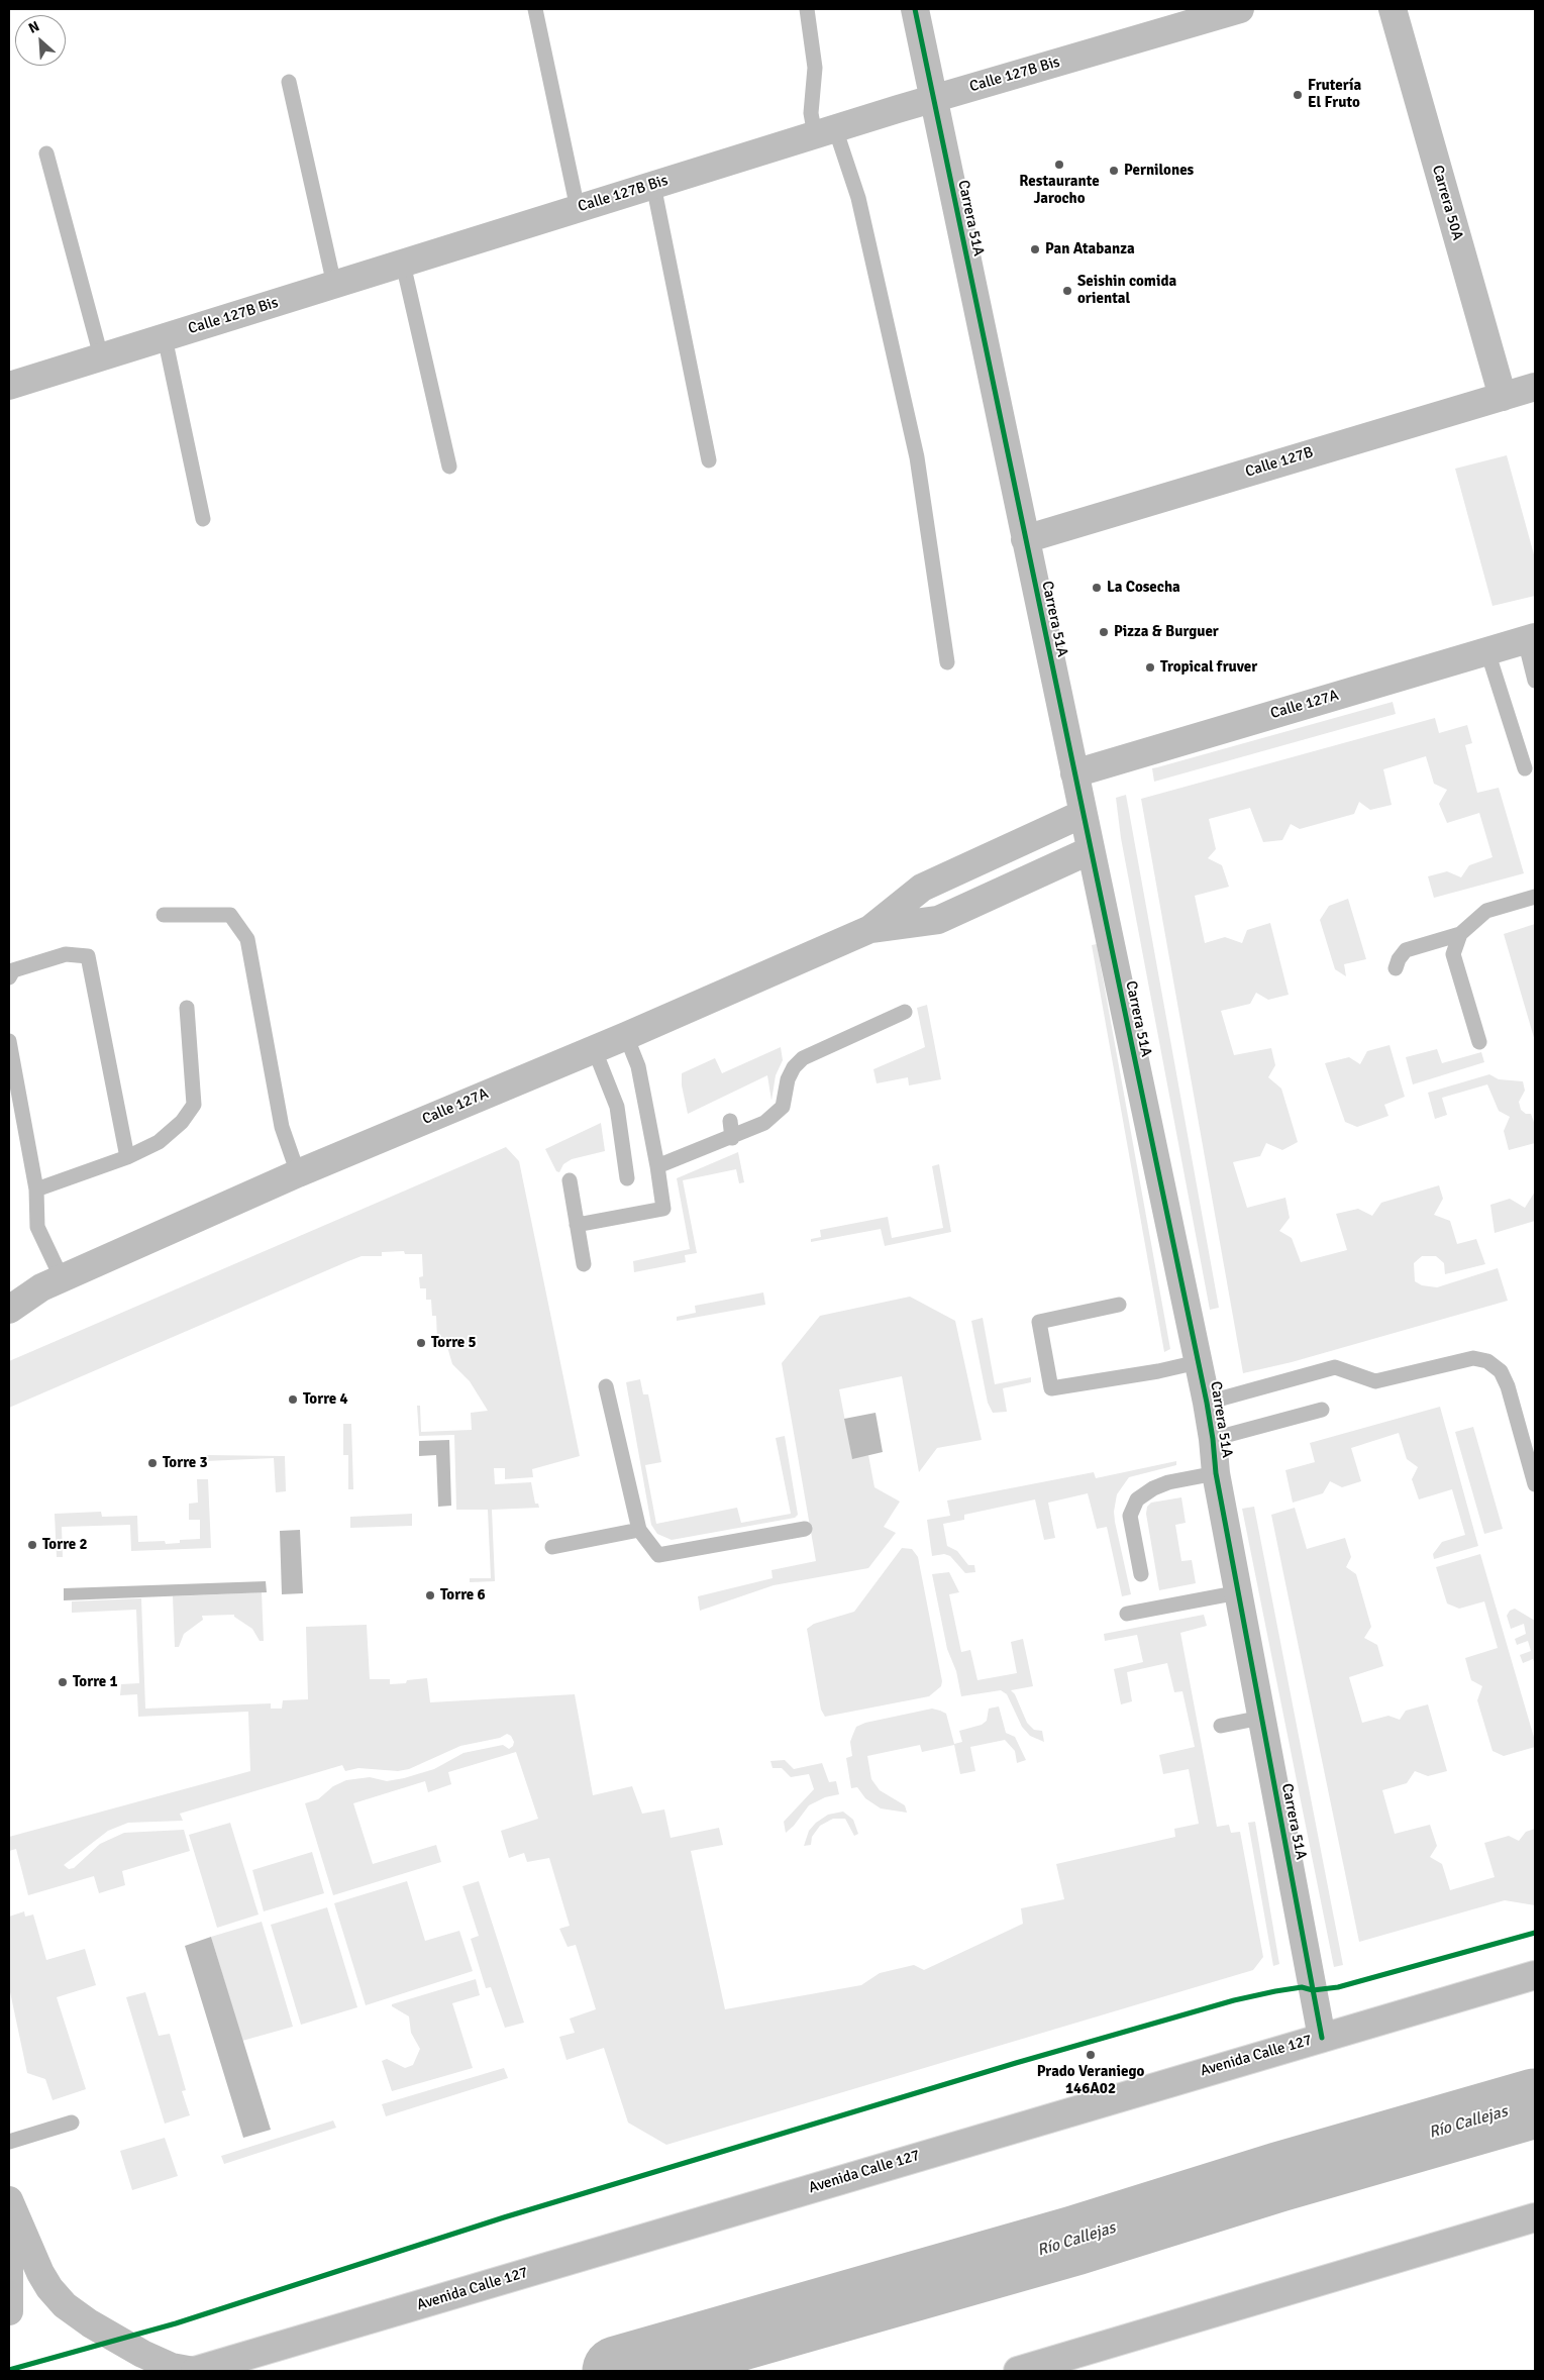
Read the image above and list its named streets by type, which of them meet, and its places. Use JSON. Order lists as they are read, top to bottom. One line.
{"streets":{"street":["Calle 127B Bis","Carrera 50A","Carrera 51A","Calle 127B","Calle 127A","Avenida Calle 127"]},"crossings":[["Calle 127B Bis","Carrera 51A"],["Carrera 50A","Calle 127B"],["Carrera 51A","Calle 127B"],["Carrera 51A","Calle 127A"],["Carrera 51A","Avenida Calle 127"]],"water":["Río Callejas"],"places":["Frutería El Fruto","Restaurante Jarocho","Pernilones","Pan Atabanza","Seishin comida oriental","La Cosecha","Pizza & Burguer","Tropical fruver","Torre 5","Torre 4","Torre 3","Torre 2","Torre 6","Torre 1","Prado Veraniego 146A02"],"north":"top left"}
